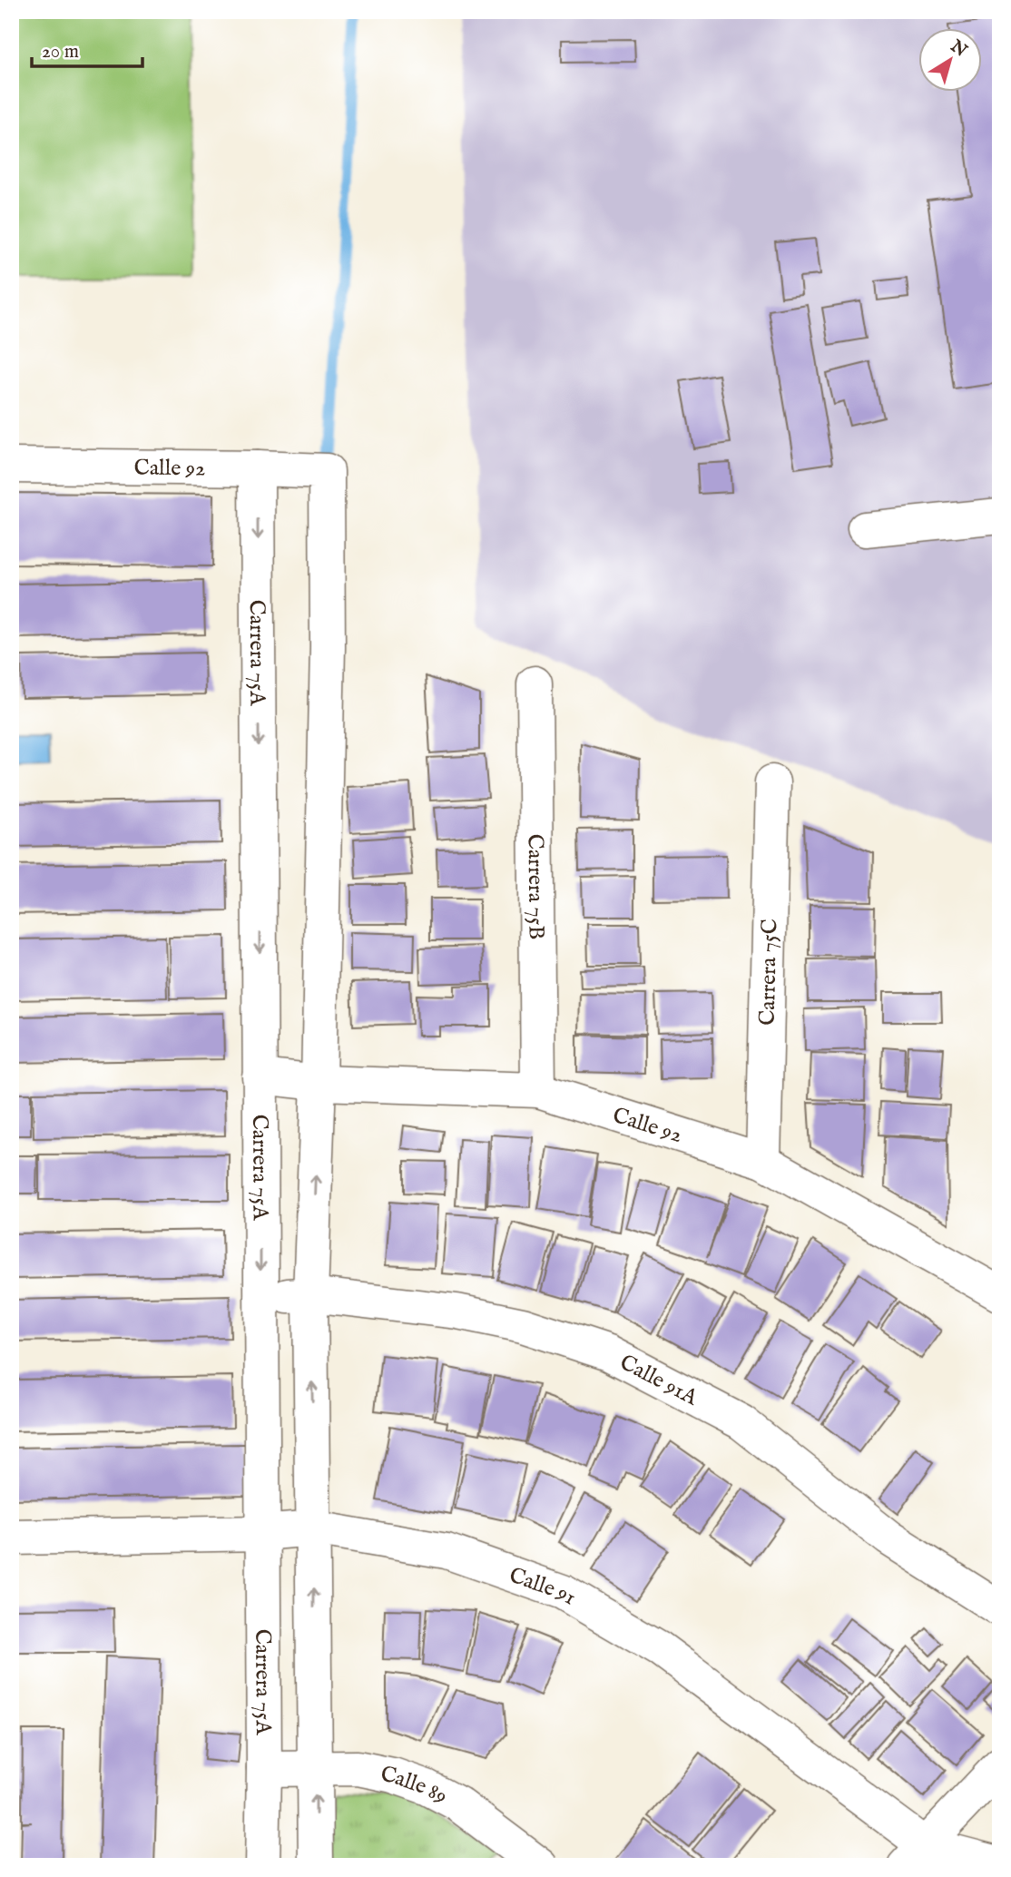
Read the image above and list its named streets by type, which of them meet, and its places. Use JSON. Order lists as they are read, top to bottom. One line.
{"streets":{"street":["Calle 92","Carrera 75A","Carrera 75B","Carrera 75C","Calle 91A","Calle 91","Calle 89"]},"crossings":[["Calle 92","Carrera 75A"],["Calle 92","Carrera 75B"],["Calle 92","Carrera 75C"],["Carrera 75A","Calle 91A"],["Carrera 75A","Calle 91"],["Carrera 75A","Calle 89"]],"one_way":["Carrera 75A"],"scale_bar":"20 m","north":"top right"}
